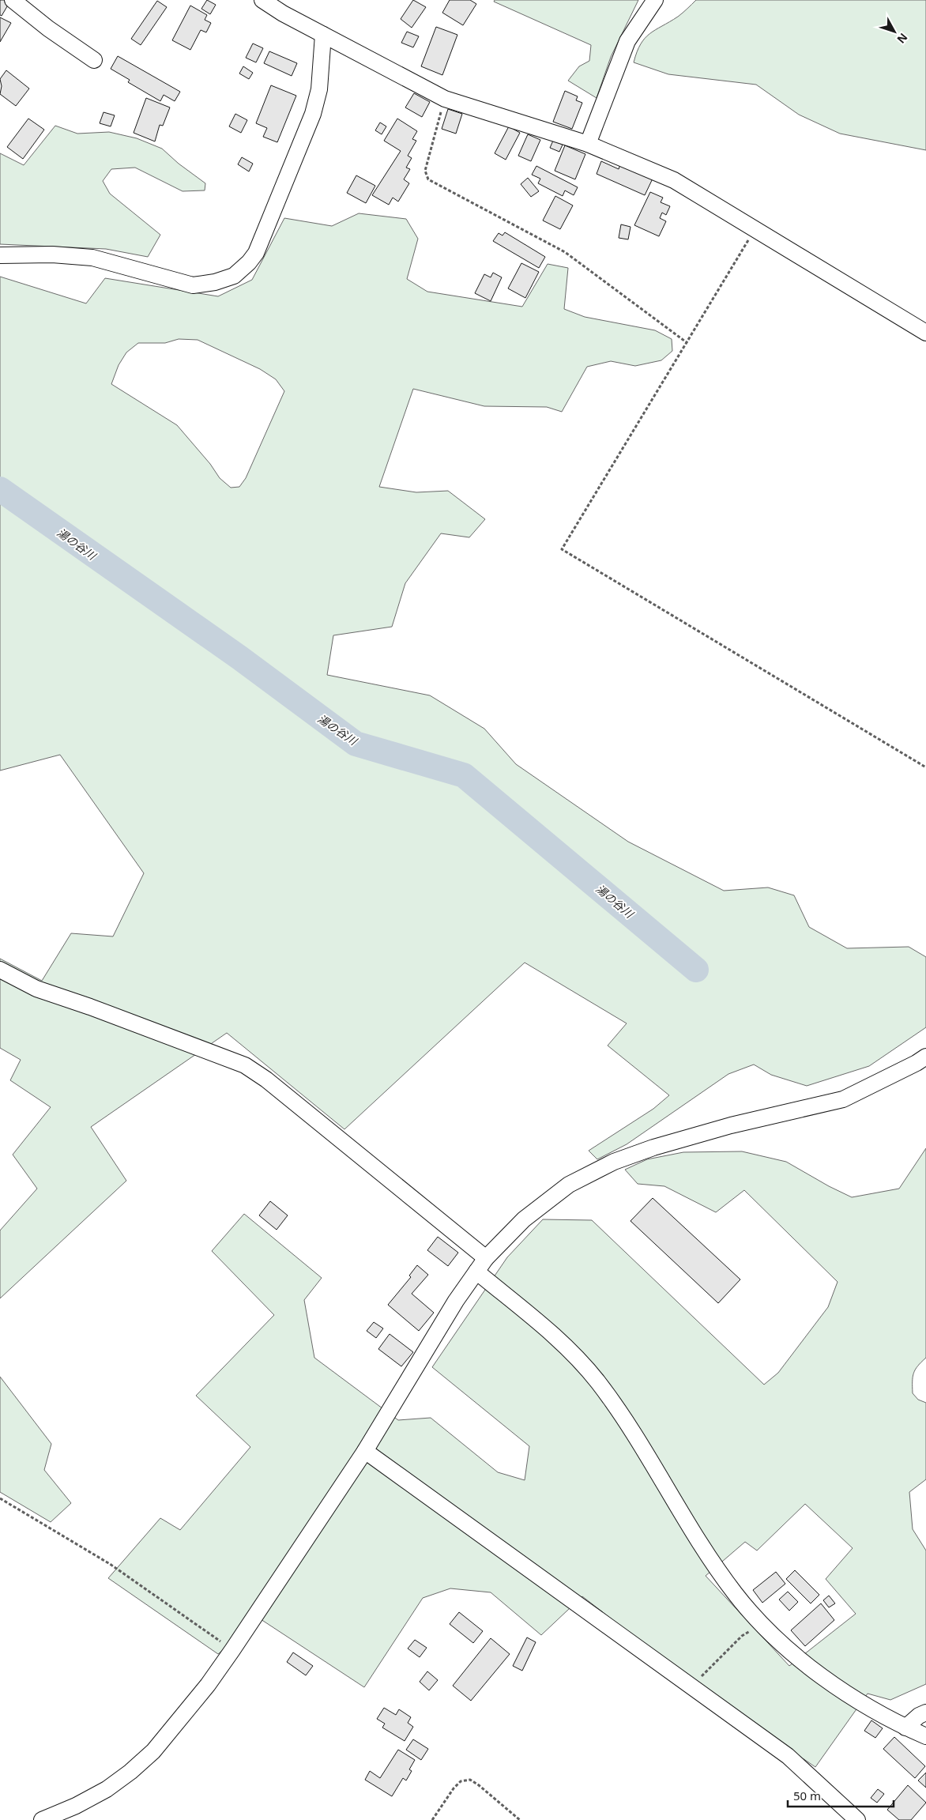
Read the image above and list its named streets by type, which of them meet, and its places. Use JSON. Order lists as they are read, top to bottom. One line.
{"water":["湯の谷川"],"scale_bar":"50 m","north":"bottom right"}
